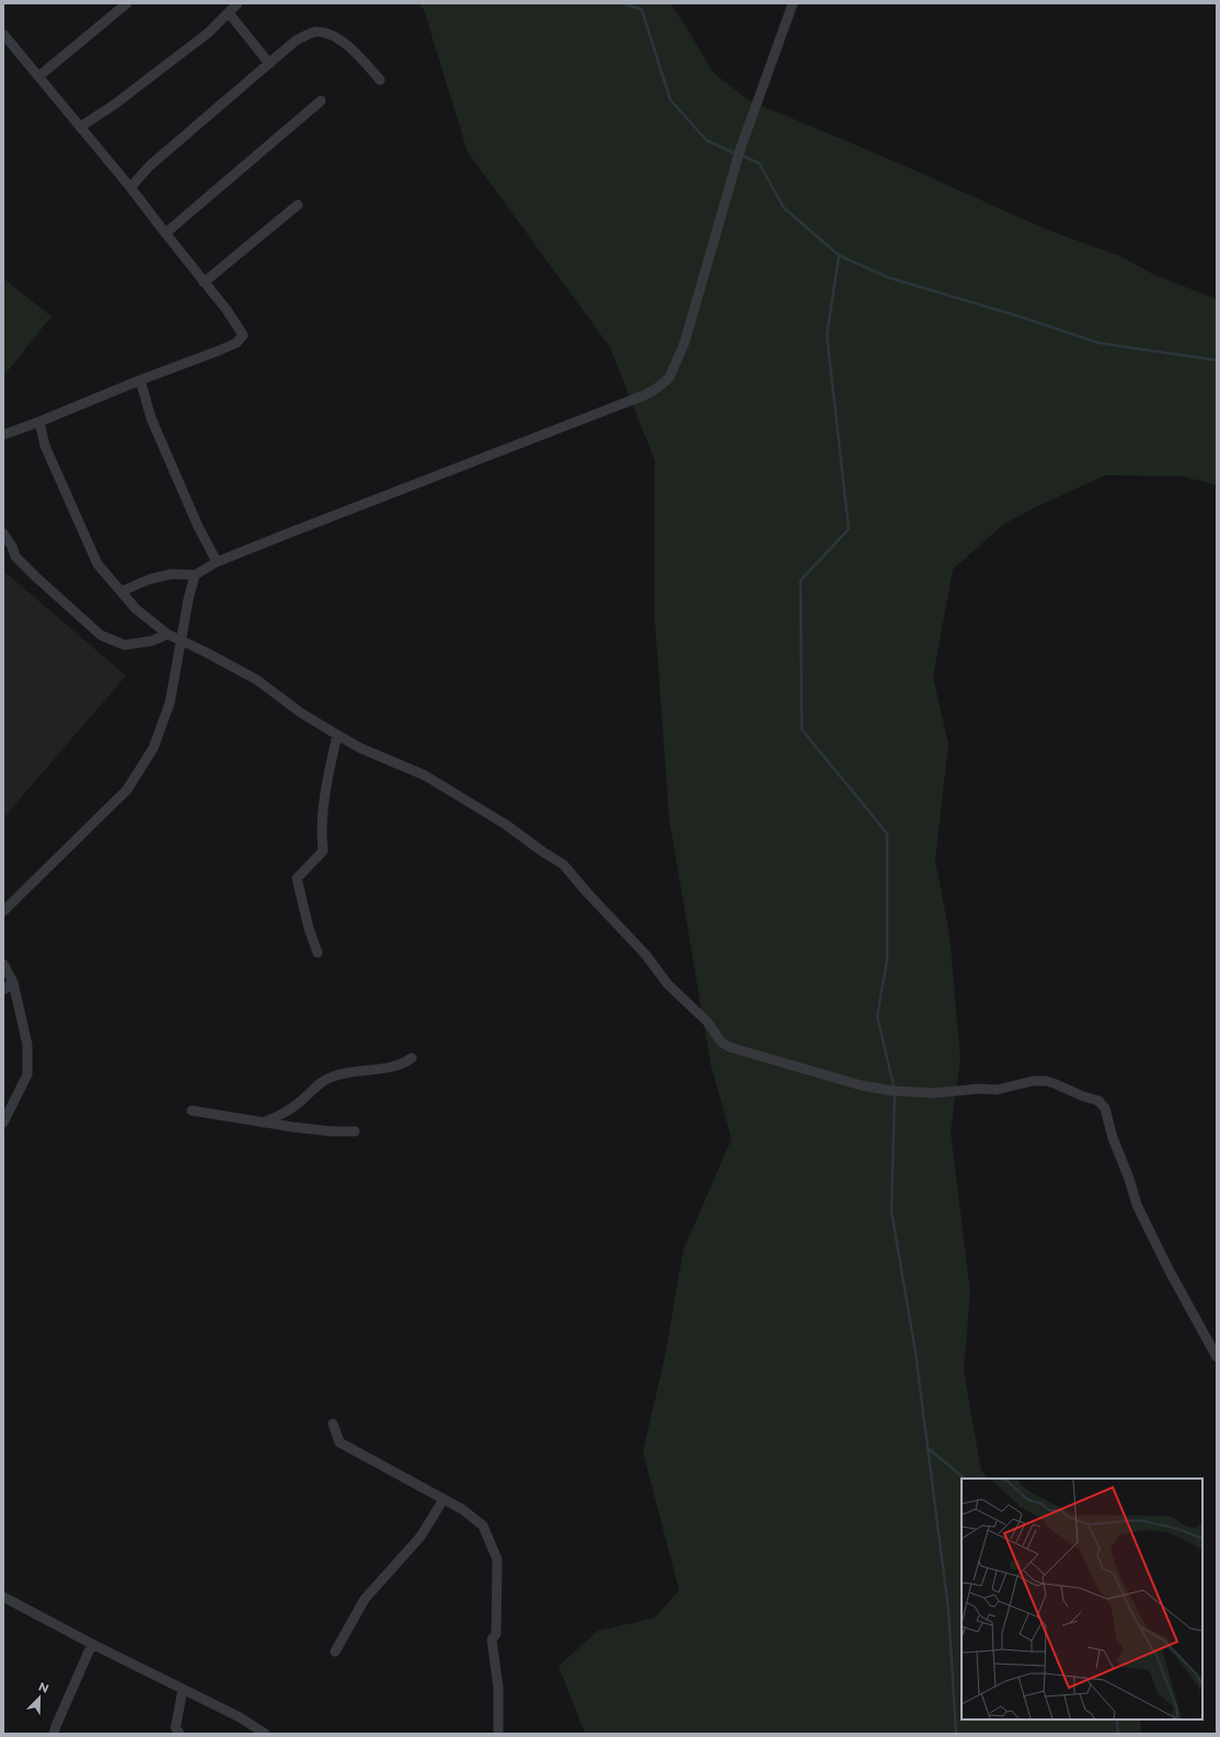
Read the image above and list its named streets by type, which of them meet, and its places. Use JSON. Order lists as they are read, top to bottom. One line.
{"north":"top right"}
